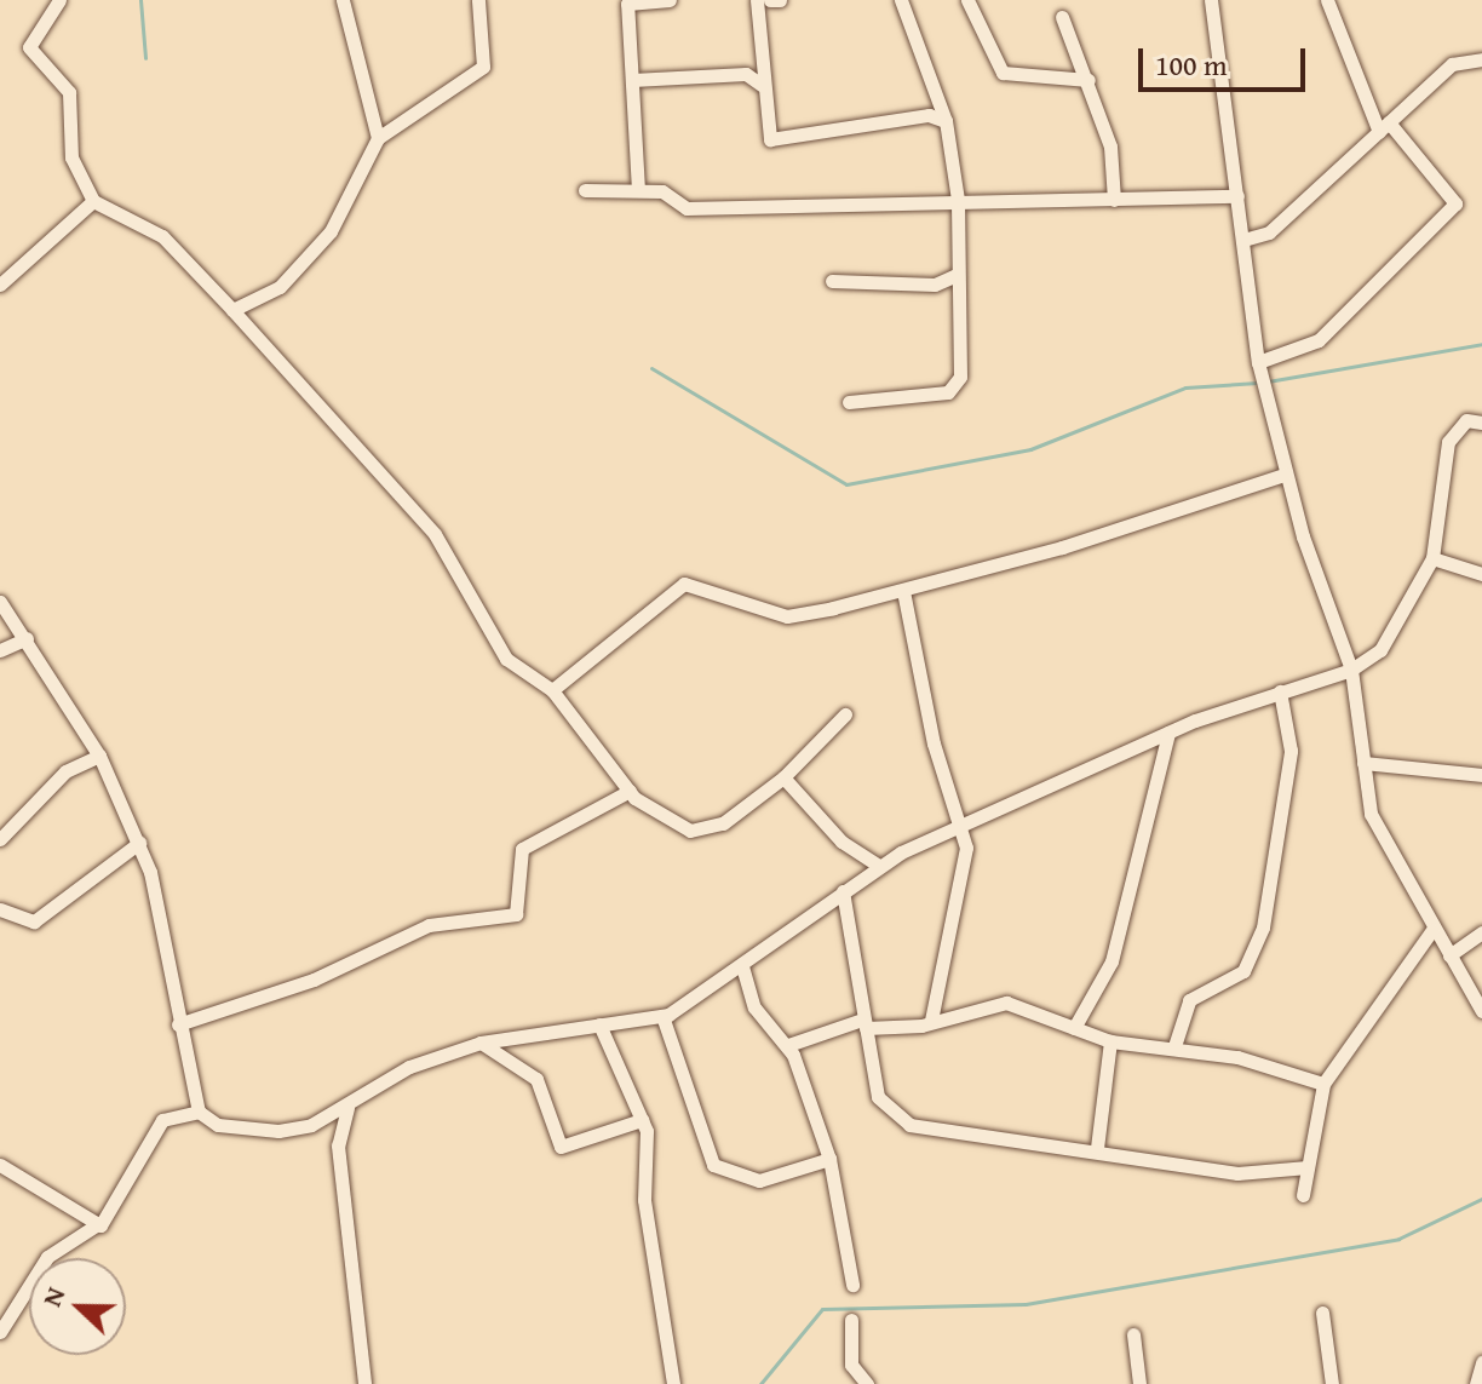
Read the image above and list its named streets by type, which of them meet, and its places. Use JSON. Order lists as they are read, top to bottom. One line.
{"scale_bar":"100 m","north":"left"}
